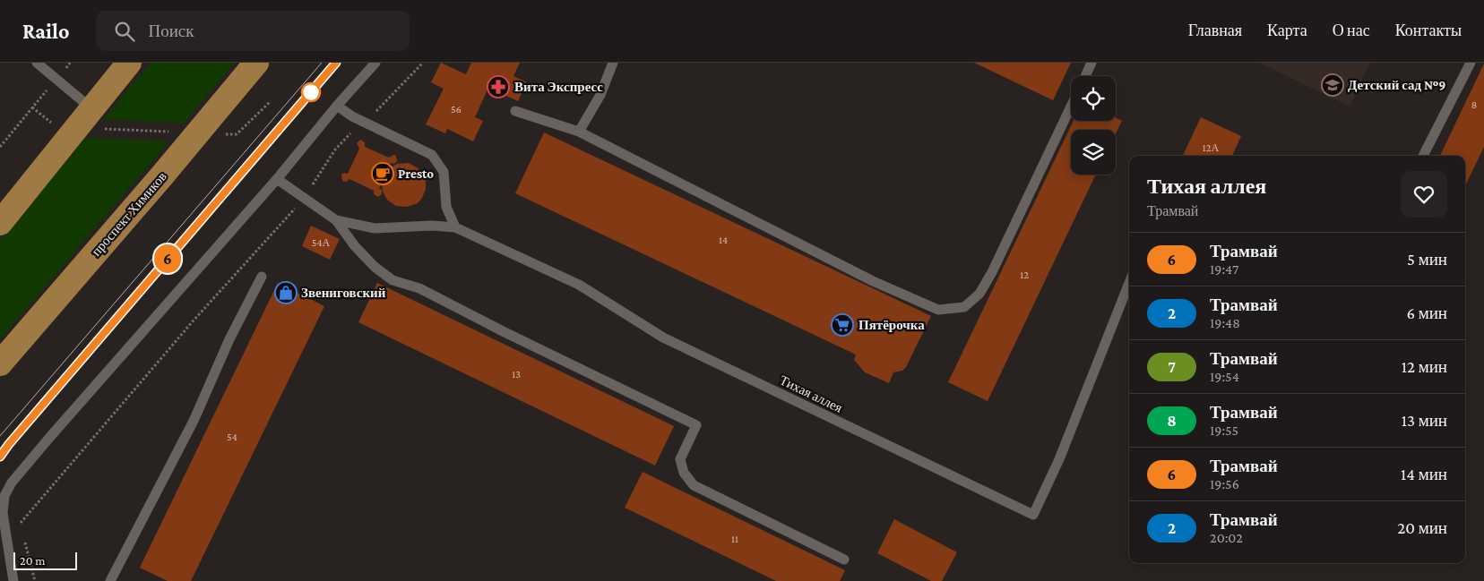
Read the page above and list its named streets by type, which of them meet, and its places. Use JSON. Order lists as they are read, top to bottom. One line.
{"streets":{"main road":["проспект Химиков"],"lane":["Тихая аллея"]},"places":{"school or university":["Детский сад №9"],"pharmacy":["Вита Экспресс"],"cafe":["Presto"],"shop":["Звениговский"],"supermarket":["Пятёрочка"]},"lines":["tram line 6"],"house_numbers":["8","56","12А","14","54А","12","13","54","11"],"scale_bar":"20 m","page":{"header":"Railo","search":"Поиск","nav":["Главная","Карта","О нас","Контакты"],"on_map":"6","heading":["Тихая аллея","Трамвай"],"list":[{"mark":"6","name":"Трамвай","note":"19:47","value":"5 мин"},{"mark":"2","name":"Трамвай","note":"19:48","value":"6 мин"},{"mark":"7","name":"Трамвай","note":"19:54","value":"12 мин"},{"mark":"8","name":"Трамвай","note":"19:55","value":"13 мин"},{"mark":"6","name":"Трамвай","note":"19:56","value":"14 мин"},{"mark":"2","name":"Трамвай","note":"20:02","value":"20 мин"}],"scale":"20 m"}}
